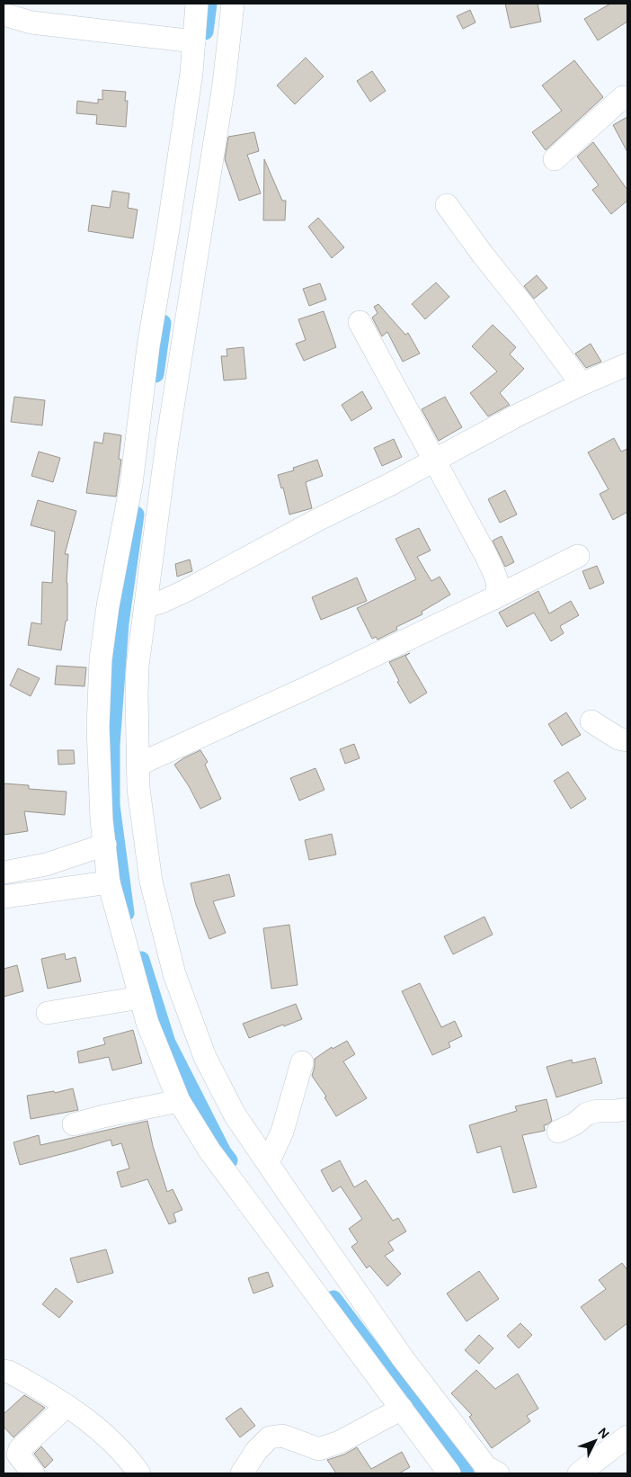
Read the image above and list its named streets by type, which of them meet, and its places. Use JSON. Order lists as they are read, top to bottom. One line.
{"north":"top right"}
